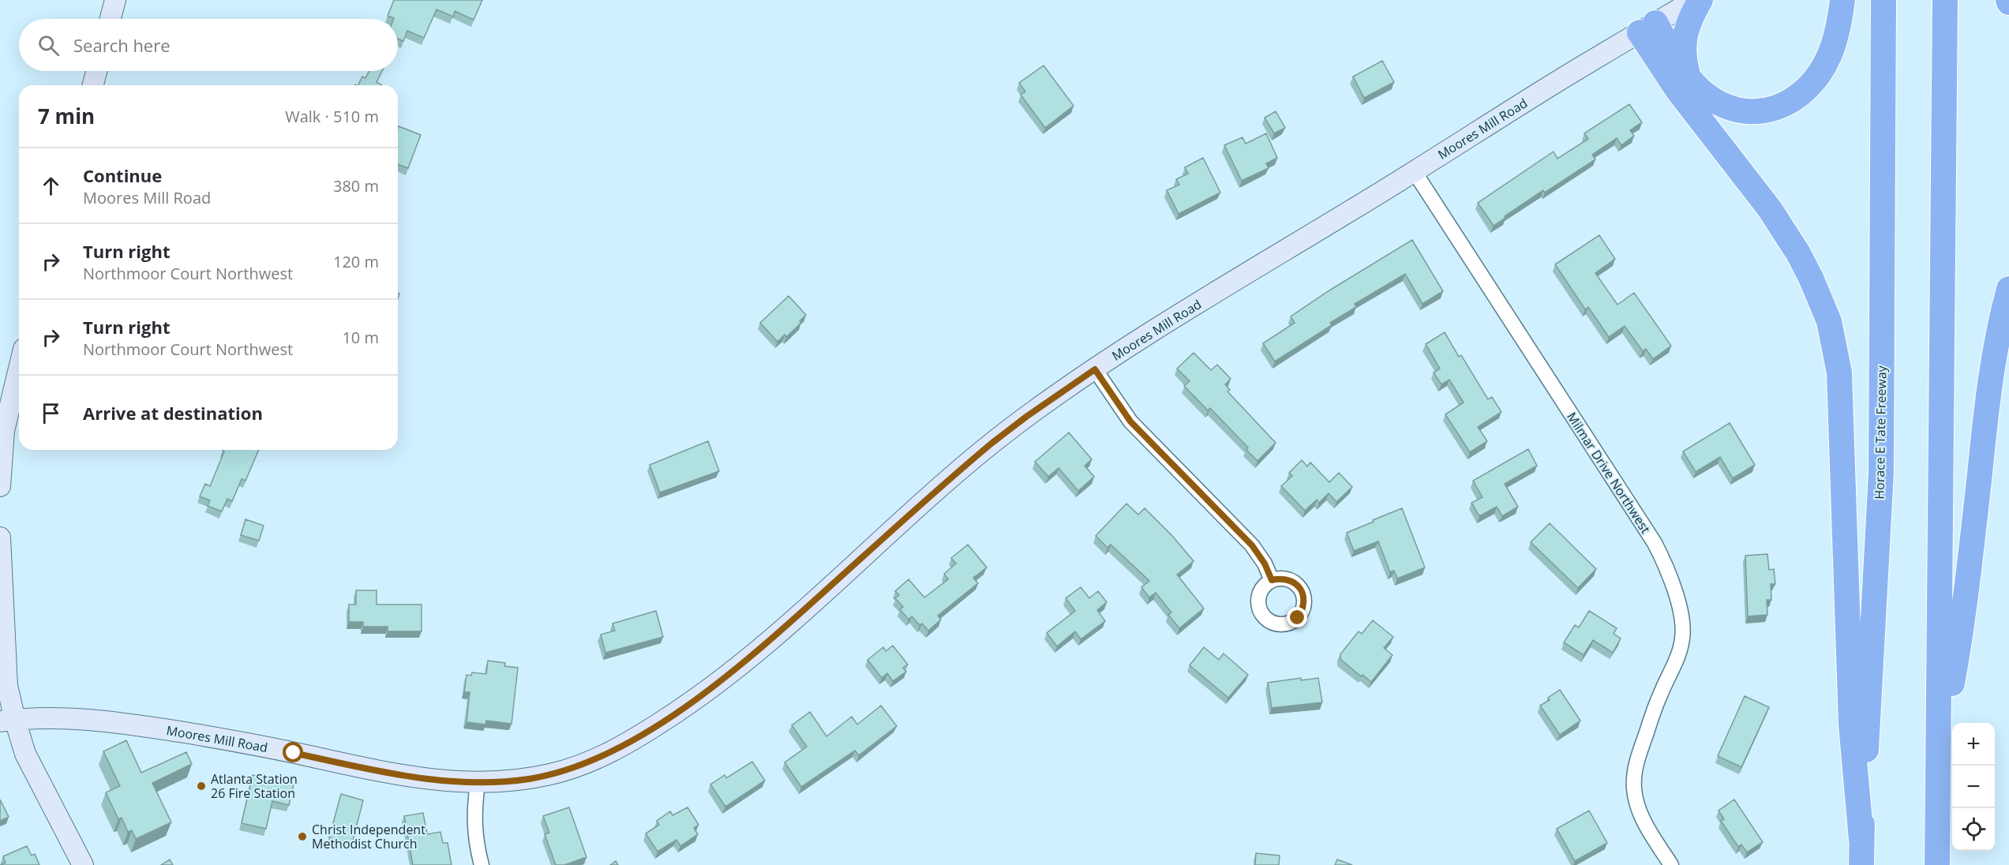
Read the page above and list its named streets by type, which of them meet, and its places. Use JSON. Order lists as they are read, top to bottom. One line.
{"streets":{"highway":["Horace E Tate Freeway"],"street":["Moores Mill Road","Milmar Drive Northwest"]},"crossings":[["Moores Mill Road","Milmar Drive Northwest"]],"places":["Atlanta Station 26 Fire Station","Christ Independent Methodist Church"],"page":{"search":"Search here","heading":["7 min","Walk · 510 m"],"list":[["Continue","Moores Mill Road","380 m"],["Turn right","Northmoor Court Northwest","120 m"],["Turn right","Northmoor Court Northwest","10 m"],"Arrive at destination"],"map_buttons":["+","−"]}}
